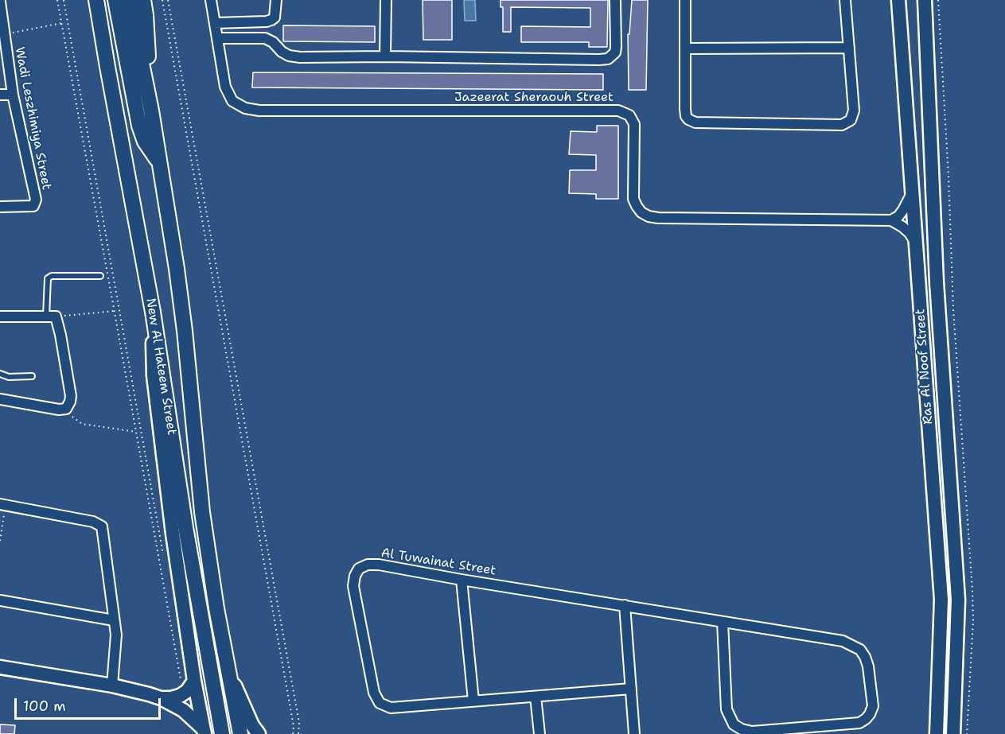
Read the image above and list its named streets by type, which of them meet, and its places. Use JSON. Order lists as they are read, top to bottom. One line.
{"streets":{"main road":["New Al Hateem Street"],"street":["Jazeerat Sheraouh Street","Wadi Leszhimiya Street","Ras Al Noof Street","Al Tuwainat Street"]},"scale_bar":"100 m"}
